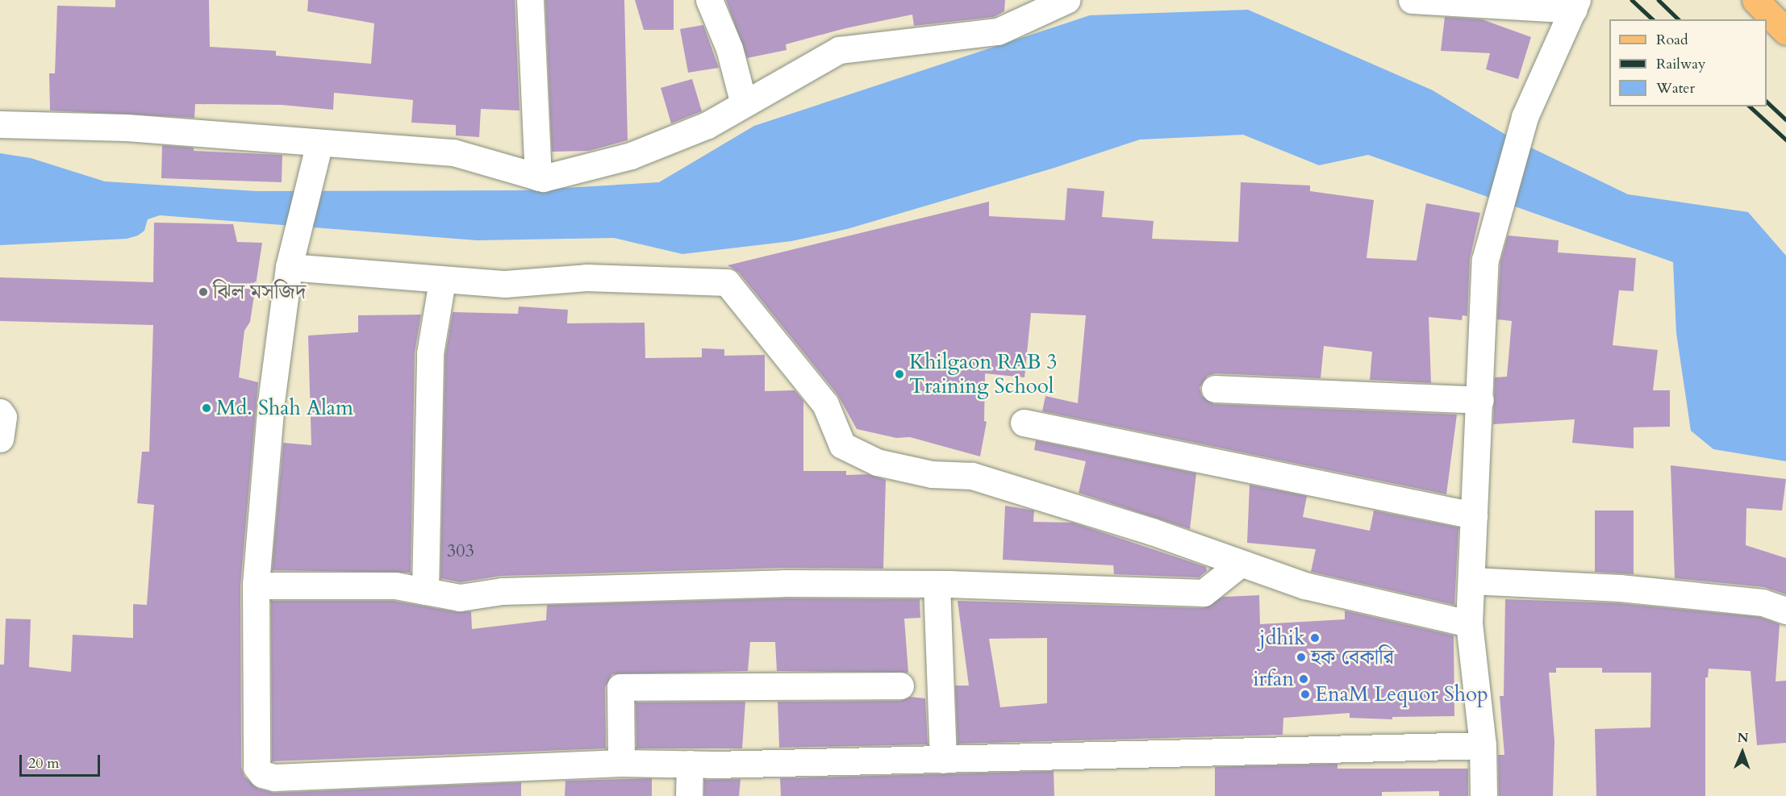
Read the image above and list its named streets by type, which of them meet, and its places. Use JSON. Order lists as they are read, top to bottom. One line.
{"places":["ঝিল মসজিদ","Khilgaon RAB 3 Training School","Md. Shah Alam","jdhik","হক বেকারি","irfan","EnaM Lequor Shop"],"house_numbers":["303"],"legend":["Road","Railway","Water"],"scale_bar":"20 m","north":"top"}
